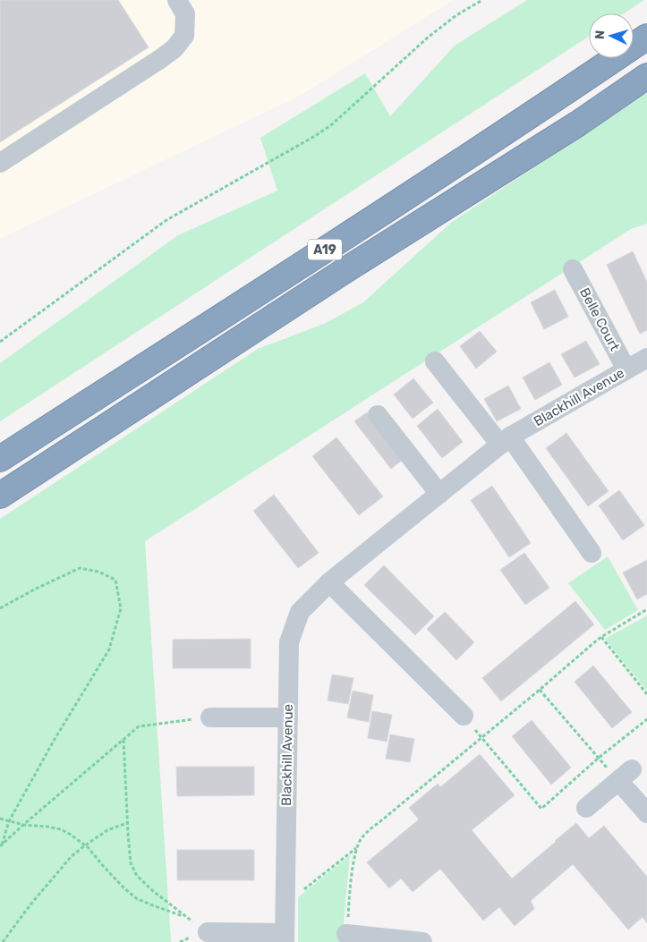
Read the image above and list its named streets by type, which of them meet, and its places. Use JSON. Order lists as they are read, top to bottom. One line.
{"streets":{"highway":["A19"],"street":["Belle Court","Blackhill Avenue"]},"crossings":[["Belle Court","Blackhill Avenue"]],"north":"left"}
